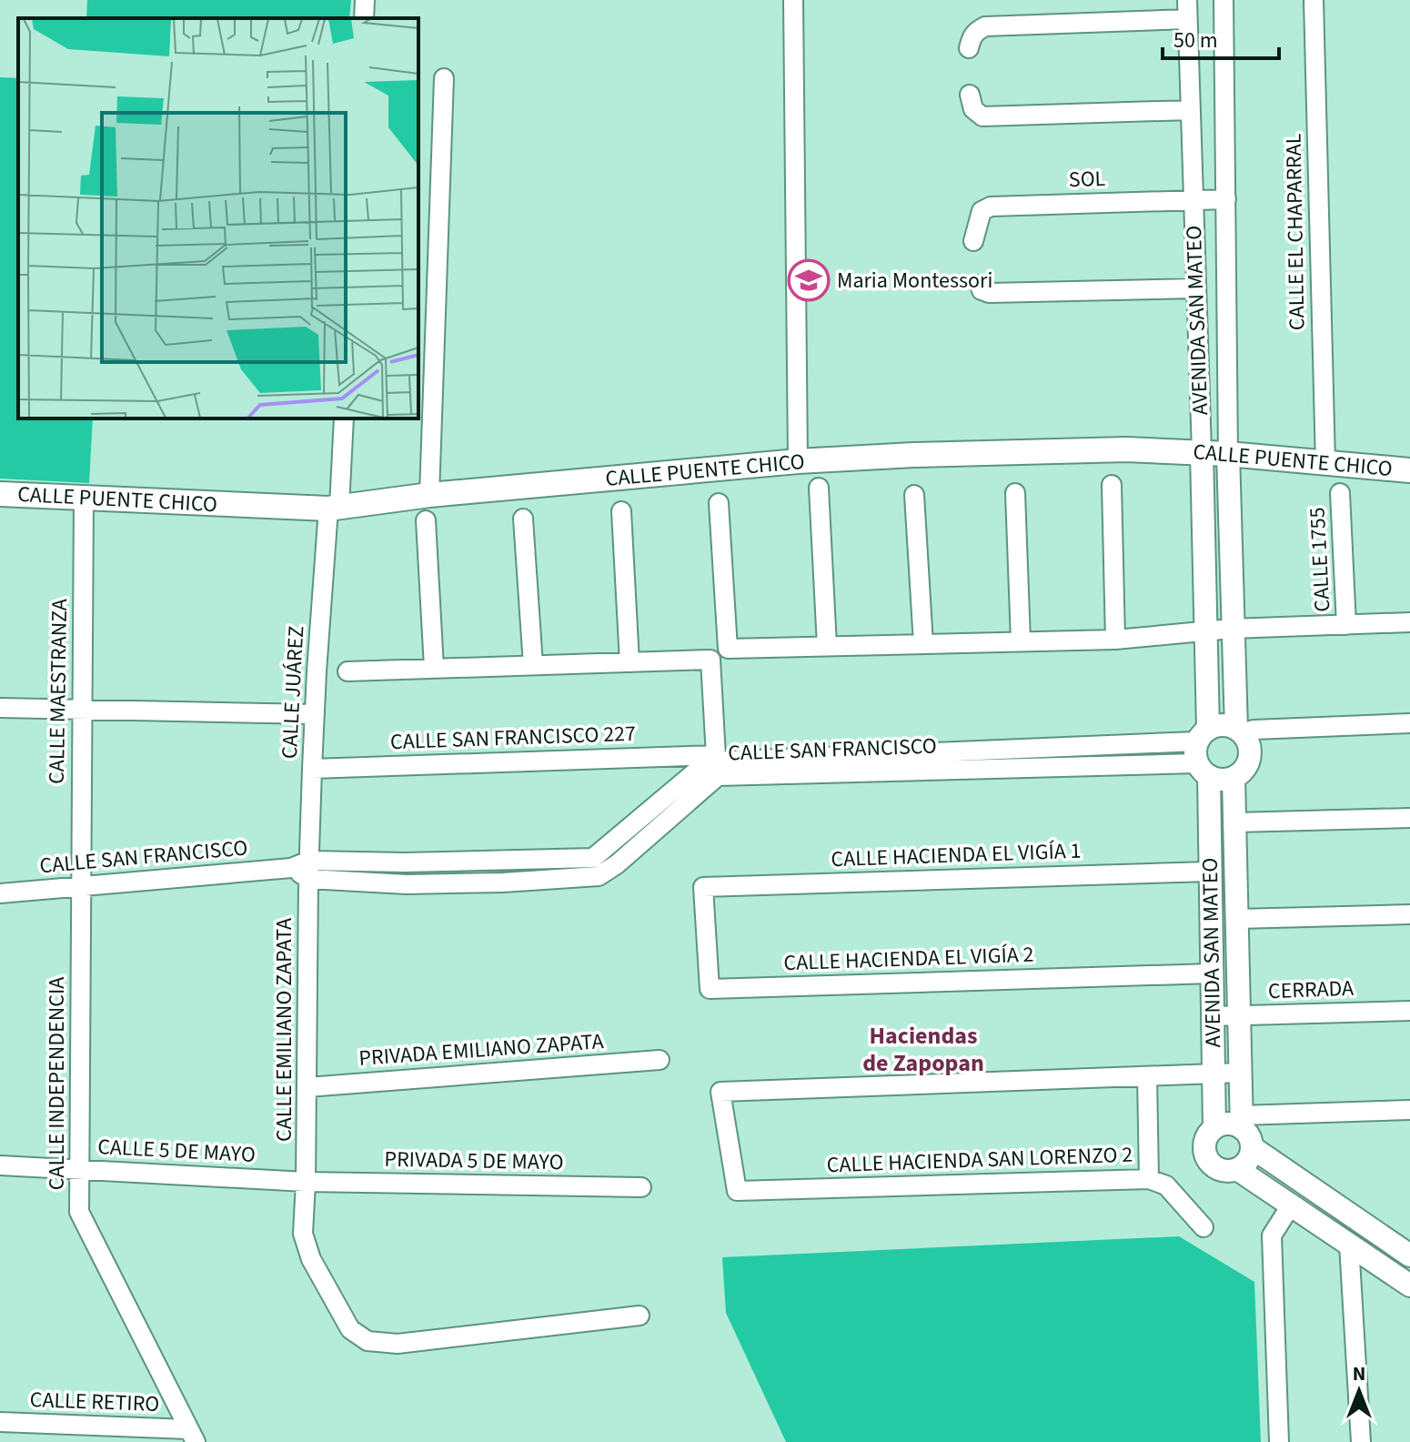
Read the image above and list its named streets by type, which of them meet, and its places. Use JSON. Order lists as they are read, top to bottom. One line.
{"streets":{"main road":["CALLE PUENTE CHICO"],"street":["SOL","CALLE EL CHAPARRAL","AVENIDA SAN MATEO","CALLE 1755","CALLE MAESTRANZA","CALLE JUÁREZ","CALLE SAN FRANCISCO 227","CALLE SAN FRANCISCO","CALLE HACIENDA EL VIGÍA 1","CALLE HACIENDA EL VIGÍA 2","CERRADA","CALLE EMILIANO ZAPATA","PRIVADA EMILIANO ZAPATA","CALLE INDEPENDENCIA","CALLE 5 DE MAYO","CALLE HACIENDA SAN LORENZO 2","PRIVADA 5 DE MAYO","CALLE RETIRO"]},"crossings":[["SOL","AVENIDA SAN MATEO"],["CALLE EL CHAPARRAL","CALLE PUENTE CHICO"],["AVENIDA SAN MATEO","CALLE PUENTE CHICO"],["AVENIDA SAN MATEO","CALLE SAN FRANCISCO"],["AVENIDA SAN MATEO","CALLE HACIENDA EL VIGÍA 1"],["AVENIDA SAN MATEO","CALLE HACIENDA EL VIGÍA 2"],["AVENIDA SAN MATEO","CERRADA"],["CALLE PUENTE CHICO","CALLE MAESTRANZA"],["CALLE PUENTE CHICO","CALLE JUÁREZ"],["CALLE MAESTRANZA","CALLE SAN FRANCISCO"],["CALLE MAESTRANZA","CALLE INDEPENDENCIA"],["CALLE JUÁREZ","CALLE SAN FRANCISCO 227"],["CALLE JUÁREZ","CALLE SAN FRANCISCO"],["CALLE JUÁREZ","CALLE EMILIANO ZAPATA"],["CALLE SAN FRANCISCO 227","CALLE SAN FRANCISCO"],["CALLE SAN FRANCISCO","CALLE EMILIANO ZAPATA"],["CALLE SAN FRANCISCO","CALLE INDEPENDENCIA"],["CALLE HACIENDA EL VIGÍA 1","CALLE HACIENDA EL VIGÍA 2"],["CALLE EMILIANO ZAPATA","PRIVADA EMILIANO ZAPATA"],["CALLE EMILIANO ZAPATA","CALLE 5 DE MAYO"],["CALLE EMILIANO ZAPATA","PRIVADA 5 DE MAYO"],["CALLE INDEPENDENCIA","CALLE 5 DE MAYO"],["CALLE INDEPENDENCIA","CALLE RETIRO"],["CALLE 5 DE MAYO","PRIVADA 5 DE MAYO"]],"districts":["Haciendas de Zapopan"],"places":{"school or university":["Maria Montessori"]},"scale_bar":"50 m","north":"top"}
